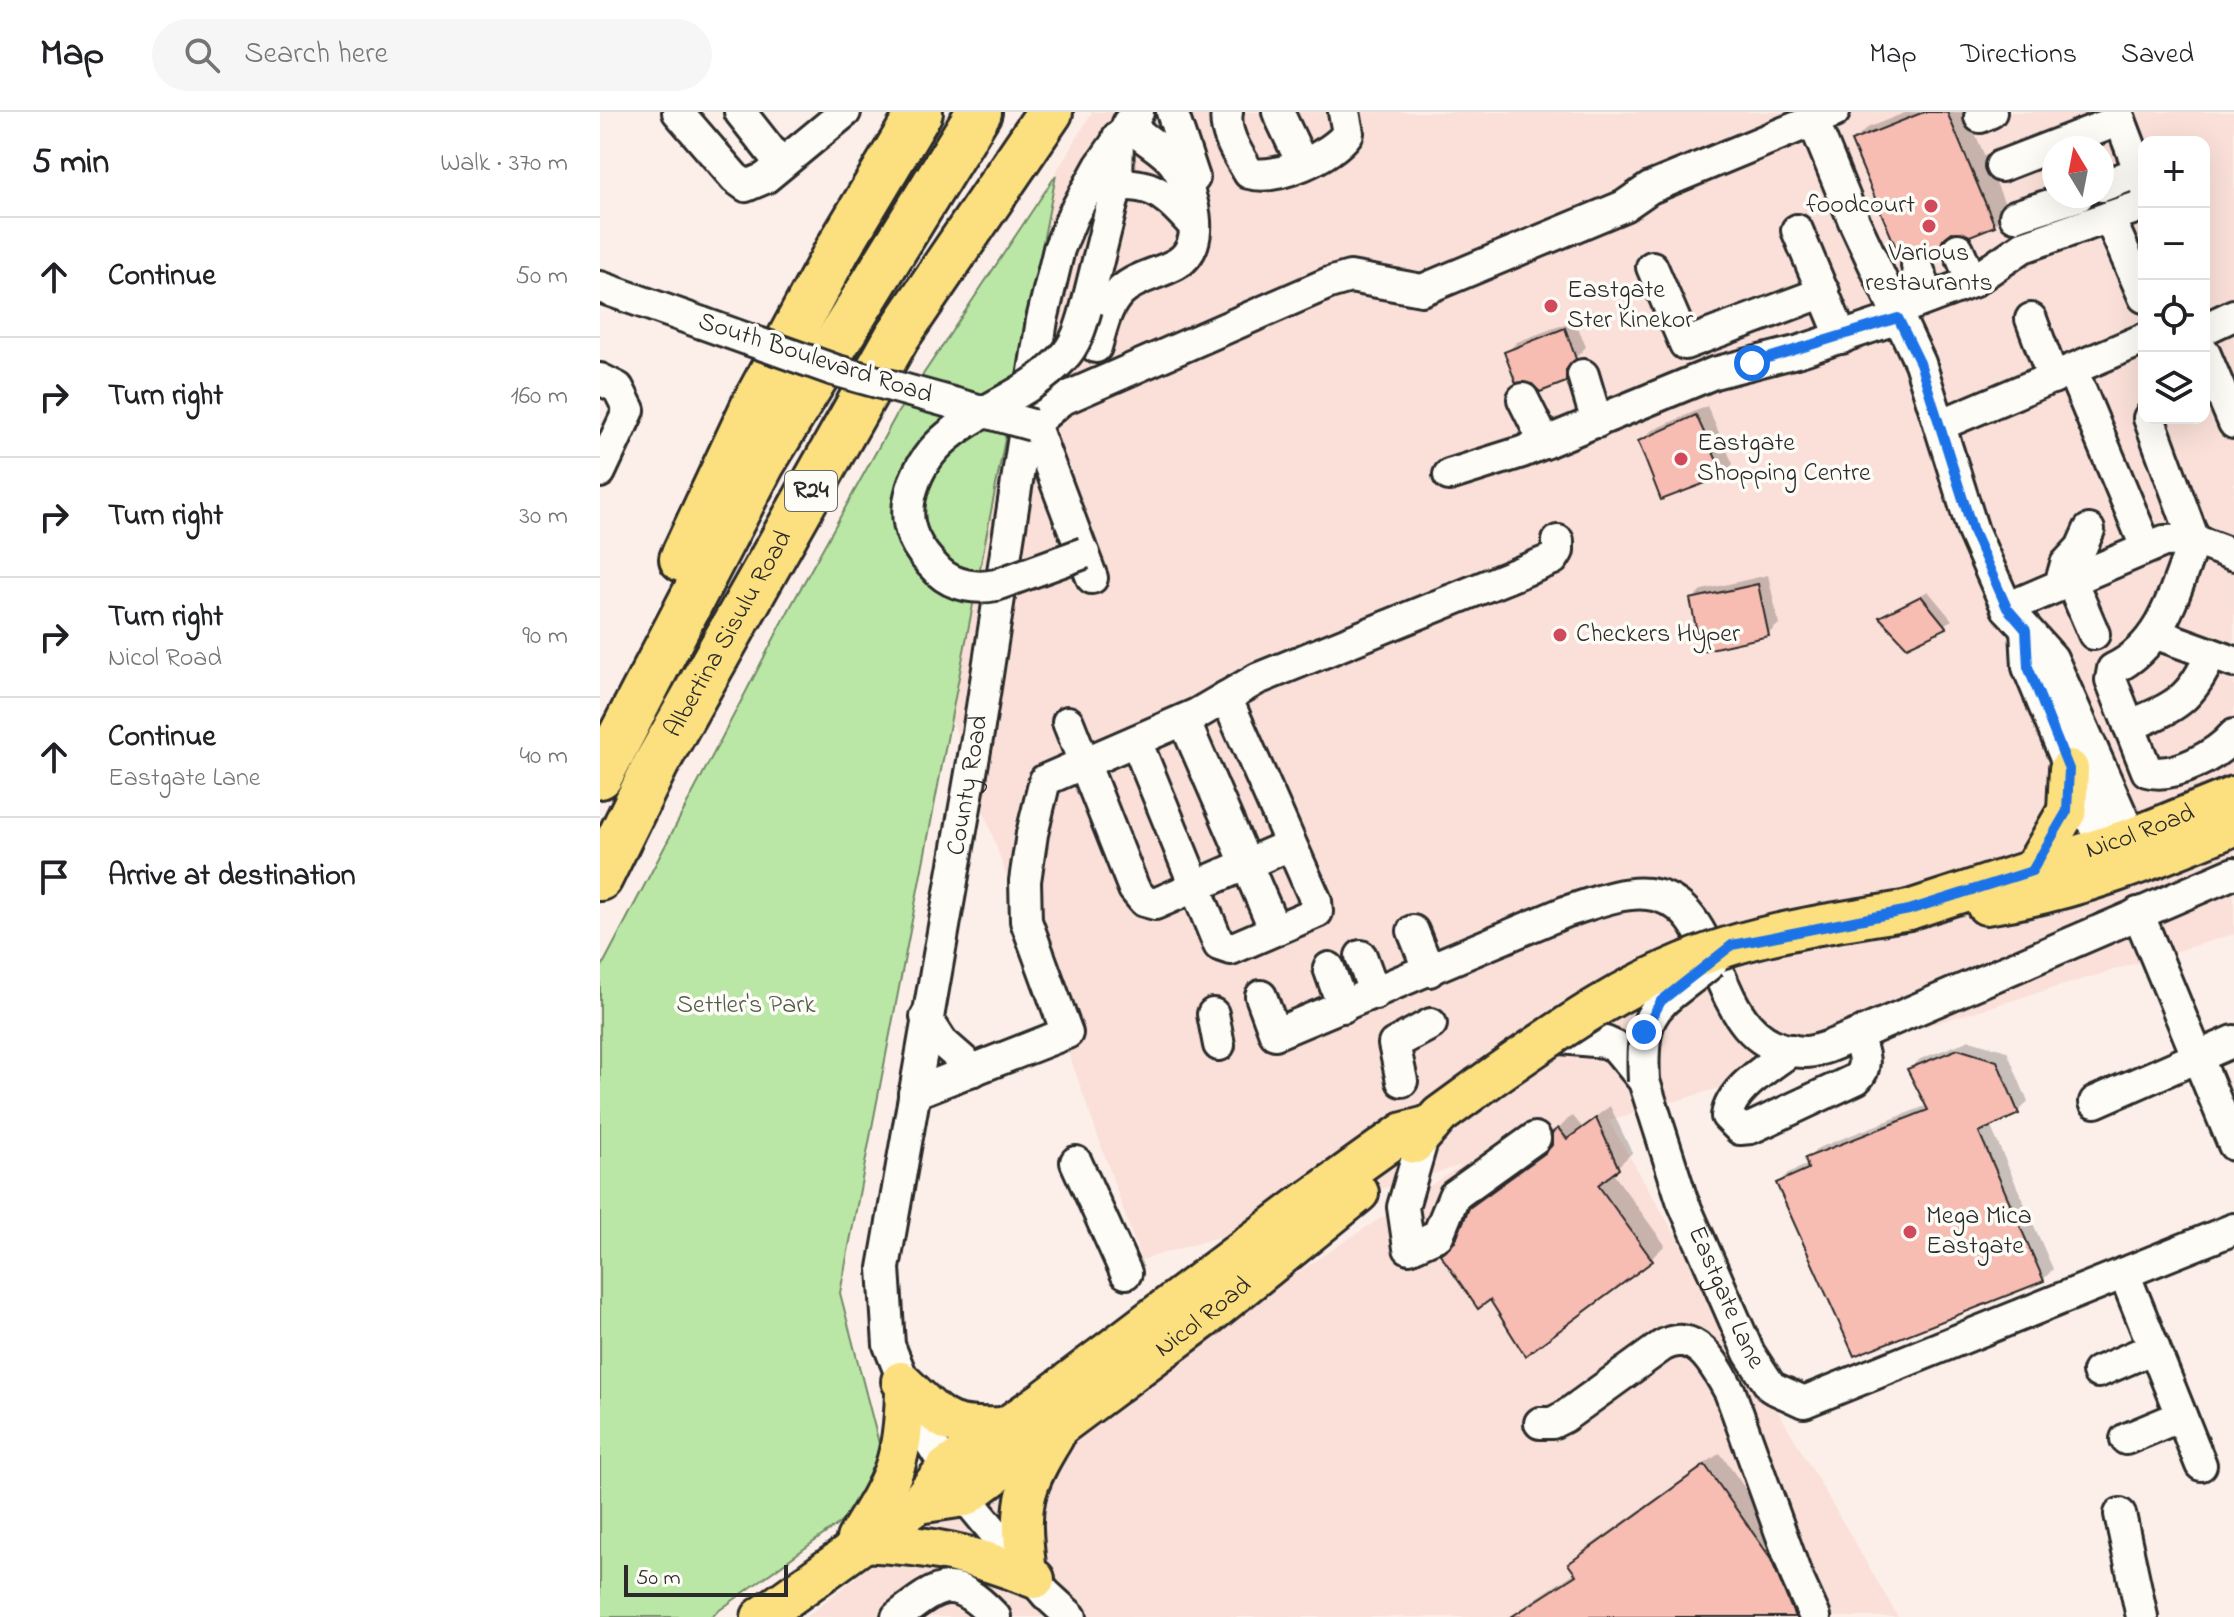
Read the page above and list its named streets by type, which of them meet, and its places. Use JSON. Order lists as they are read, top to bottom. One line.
{"streets":{"highway":["R24","Albertina Sisulu Road"],"main road":["Nicol Road"],"street":["South Boulevard Road","County Road","Eastgate Lane"]},"crossings":[["County Road","Nicol Road"],["Nicol Road","Eastgate Lane"]],"parks":["Settler's Park"],"places":["foodcourt","Various restaurants","Eastgate Ster Kinekor","Eastgate Shopping Centre","Checkers Hyper","Mega Mica Eastgate"],"scale_bar":"50 m","north":"top","page":{"header":"Map","search":"Search here","nav":["Map","Directions","Saved"],"heading":["5 min","Walk · 370 m"],"map_buttons":["+","−"],"list":[["Continue","50 m"],["Turn right","160 m"],["Turn right","30 m"],["Turn right","Nicol Road","90 m"],["Continue","Eastgate Lane","40 m"],"Arrive at destination"],"scale":"50 m"}}
